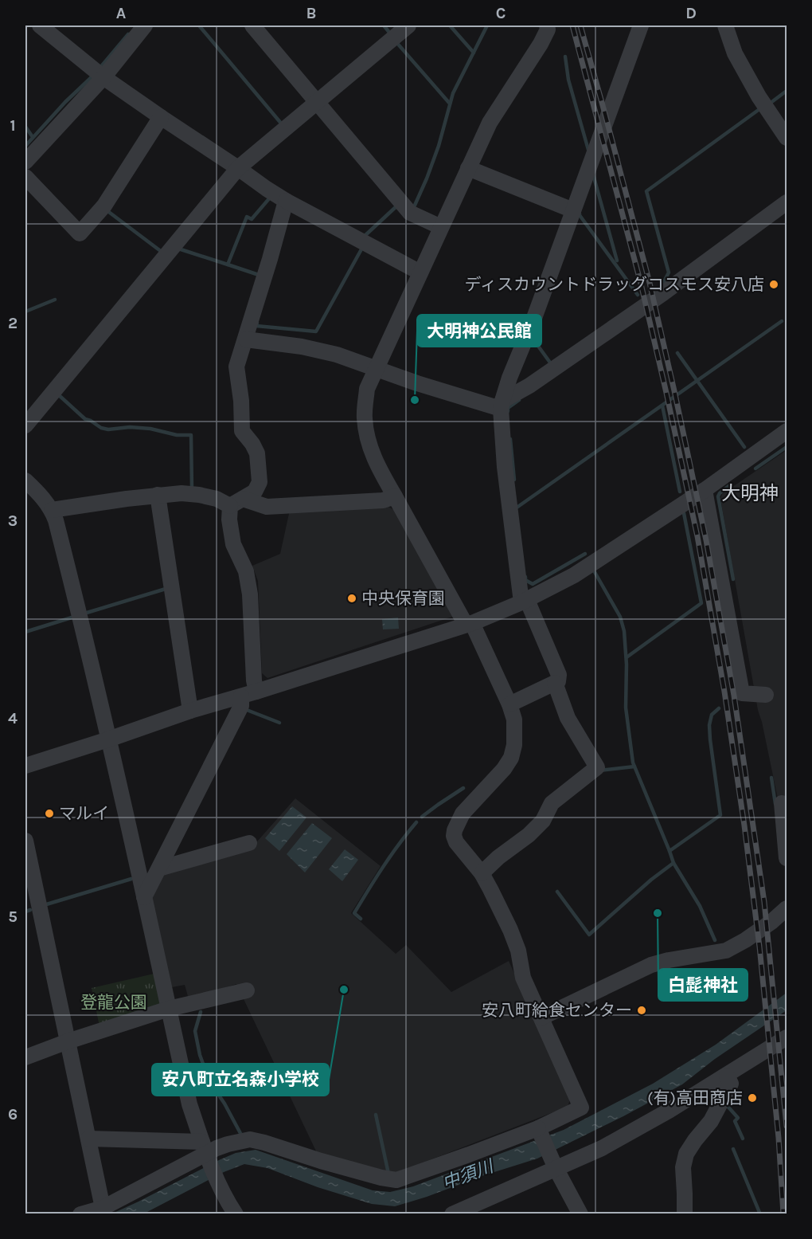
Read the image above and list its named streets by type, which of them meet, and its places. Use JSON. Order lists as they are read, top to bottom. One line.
{"districts":["大明神"],"water":["中須川"],"parks":["登龍公園"],"places":["ディスカウントドラッグコスモス安八店","大明神公民館","中央保育園","マルイ","白髭神社","安八町立名森小学校","安八町給食センター","(有)高田商店"],"grid":{"columns":["A","B","C","D"],"rows":["1","2","3","4","5","6"]}}
